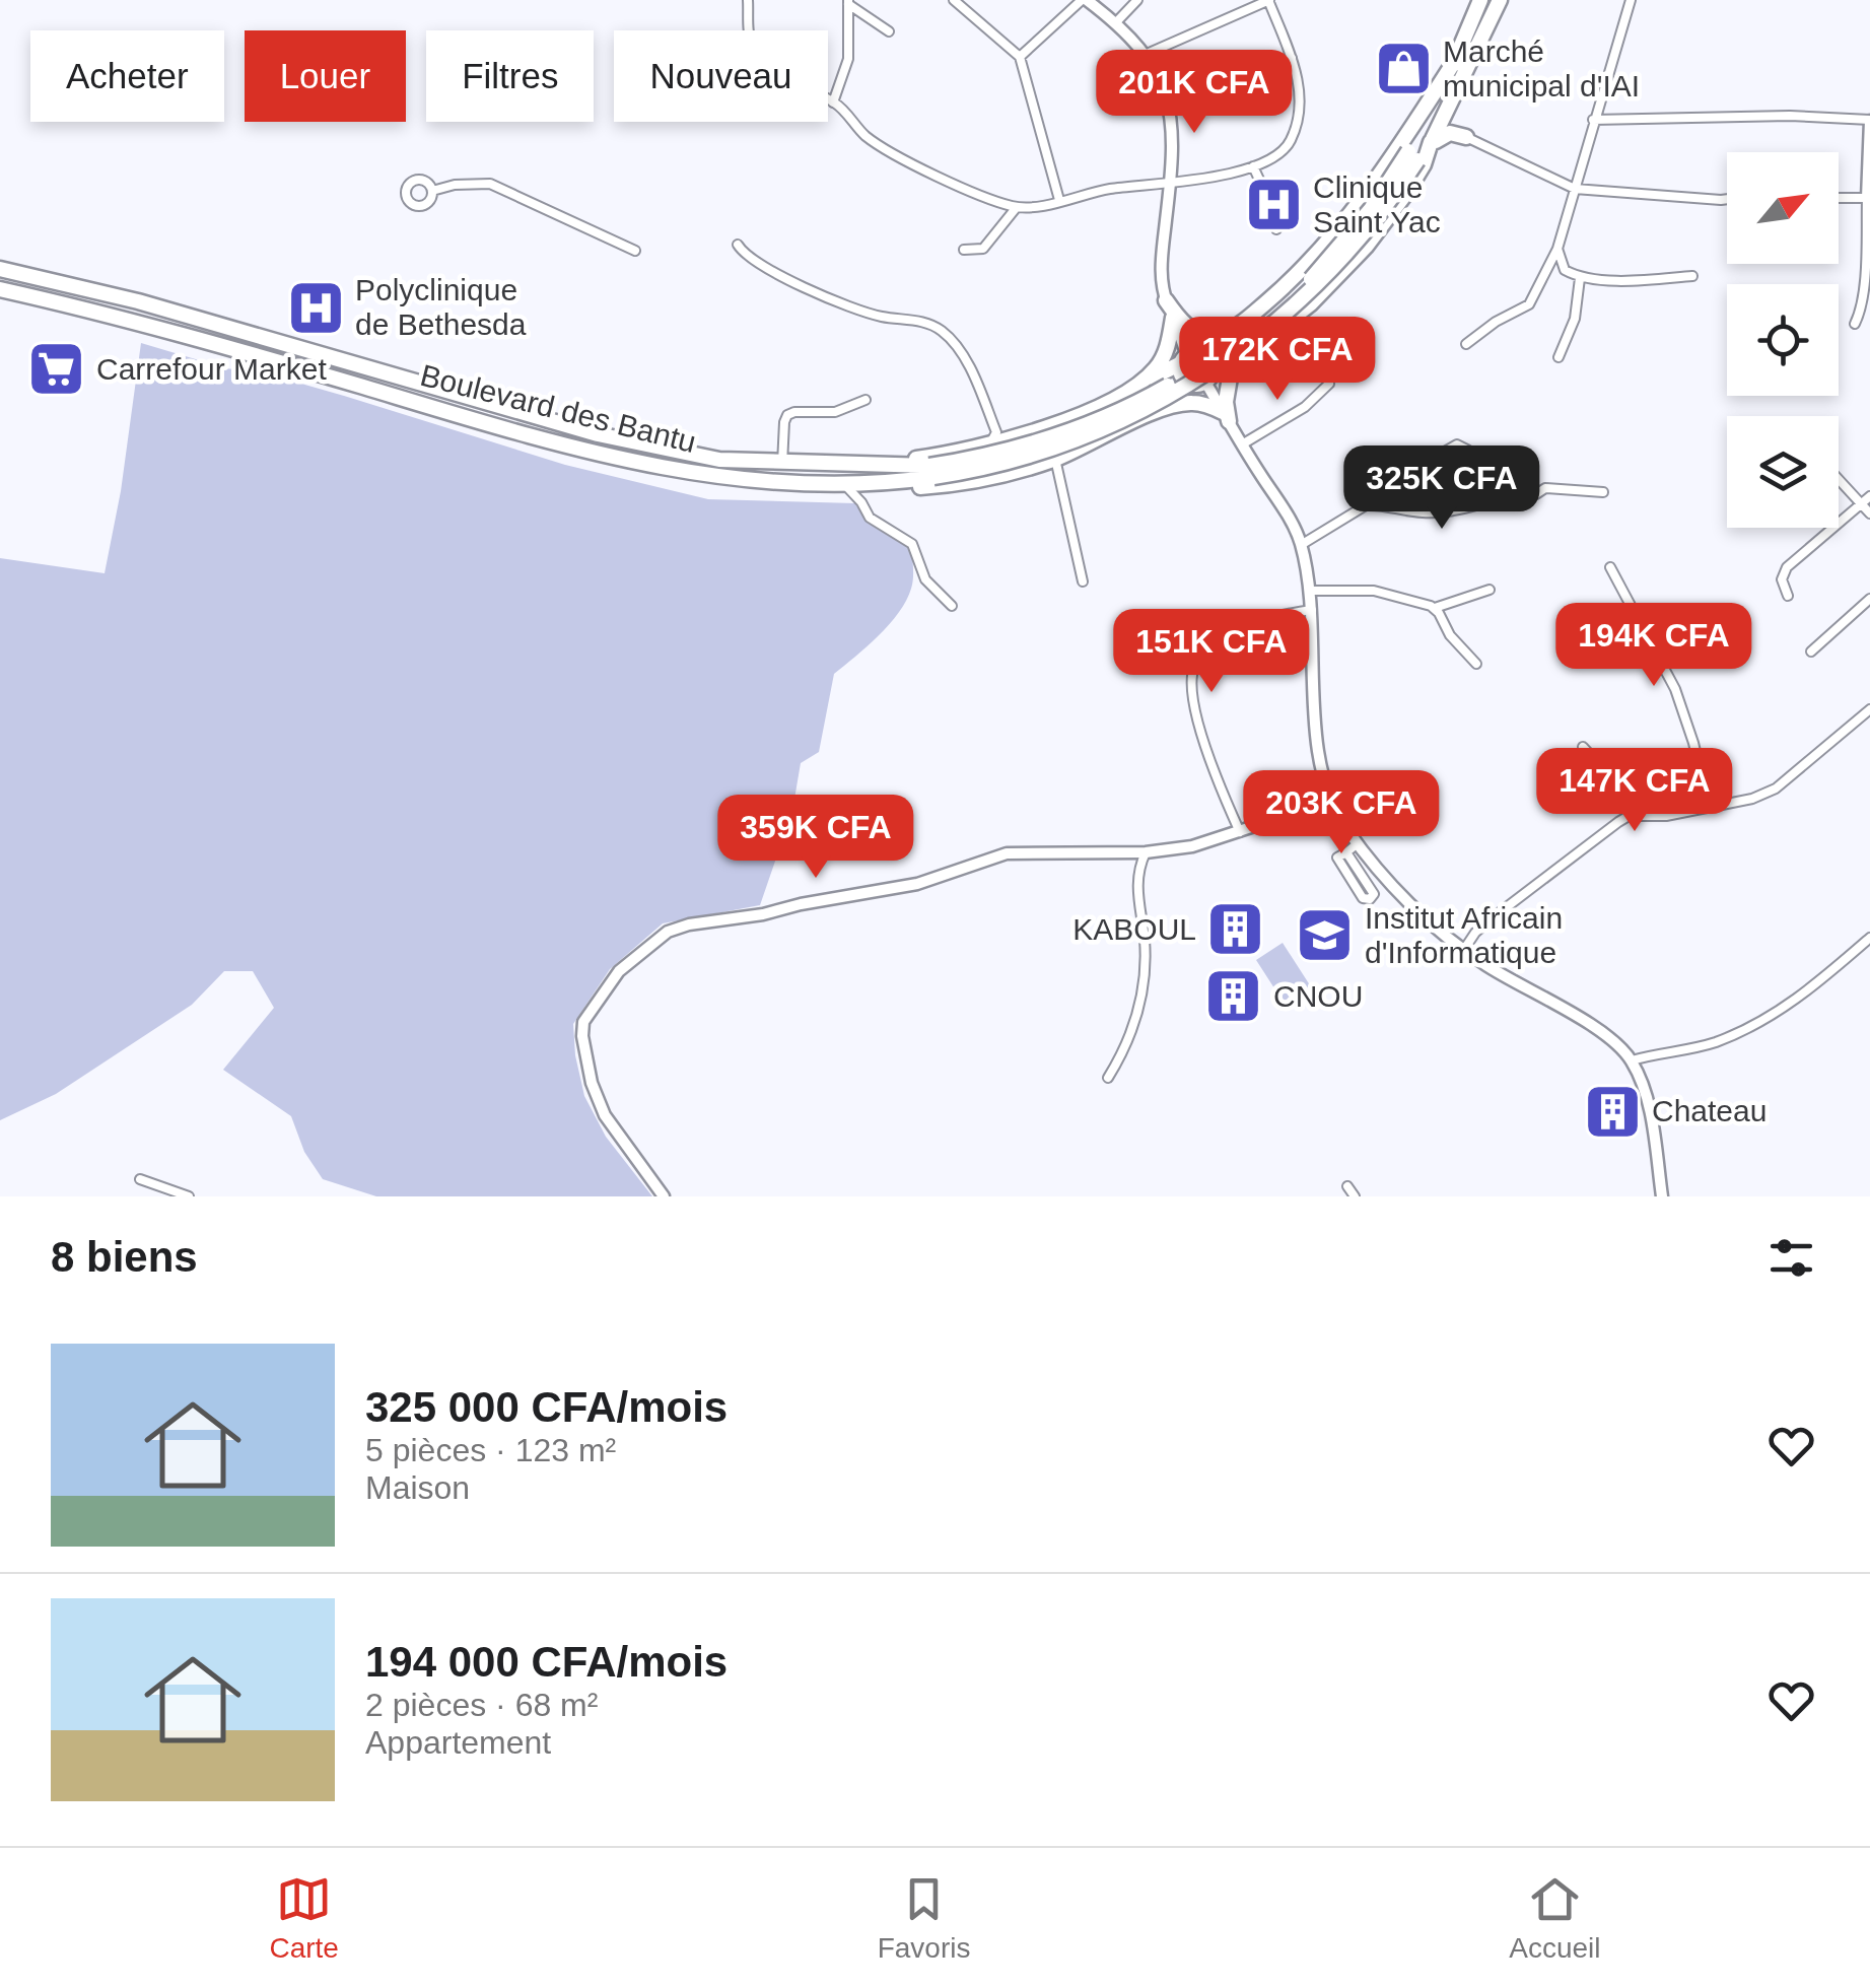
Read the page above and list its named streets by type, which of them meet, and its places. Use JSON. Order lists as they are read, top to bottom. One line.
{"streets":{"highway":["Boulevard des Bantu"]},"places":{"shop":["Marché municipal d'IAI"],"hospital":["Clinique Saint Yac","Polyclinique de Bethesda"],"supermarket":["Carrefour Market"],"building":["KABOUL","CNOU","Chateau"],"school or university":["Institut Africain d'Informatique"]},"north":"top right","page":{"chip":["Acheter","Louer","Filtres","Nouveau"],"price":["201K CFA","172K CFA","325K CFA","194K CFA","151K CFA","147K CFA","203K CFA","359K CFA"],"heading":"8 biens","list":[{"name":"325 000 CFA/mois","note":"5 pièces · 123 m² · Maison"},{"name":"194 000 CFA/mois","note":"2 pièces · 68 m² · Appartement"}],"tabs":["Carte","Favoris","Accueil"]}}
